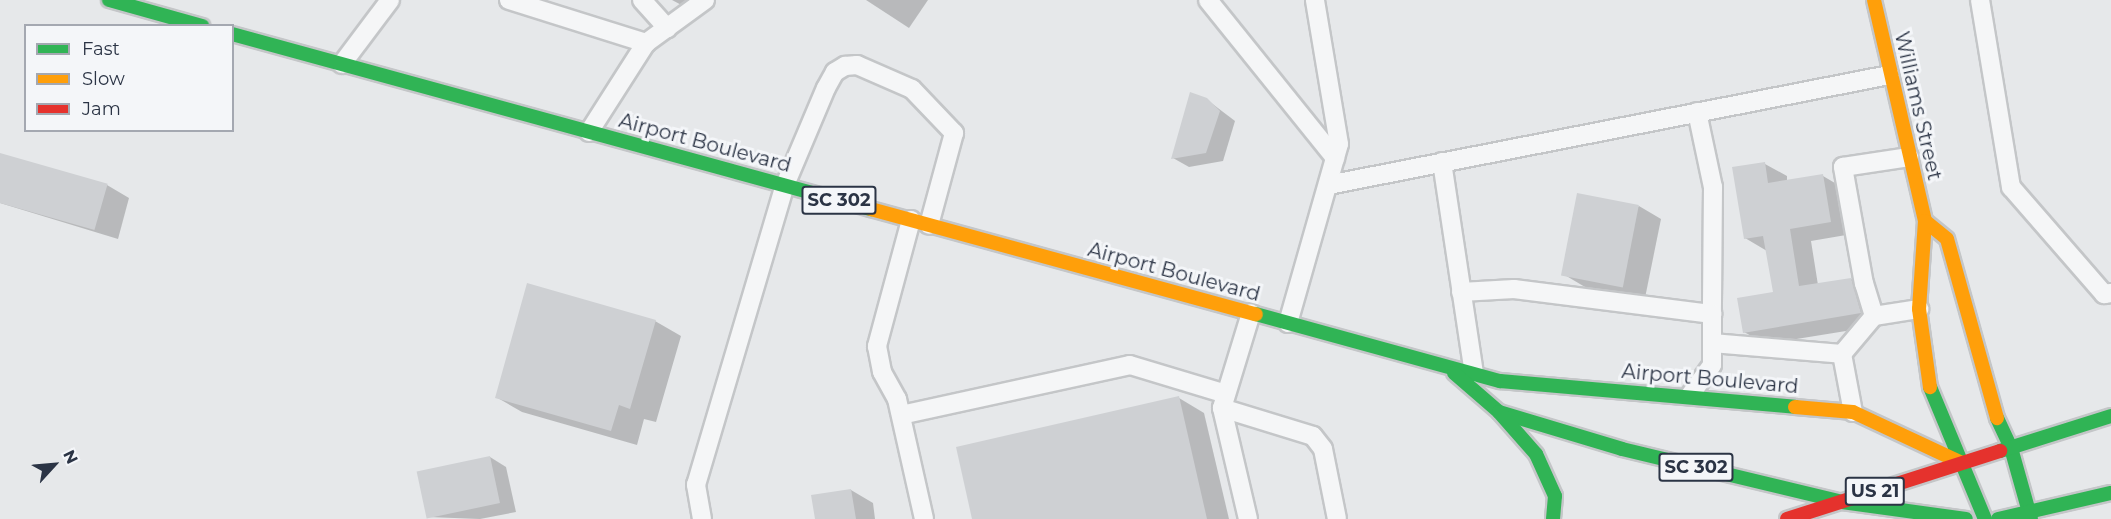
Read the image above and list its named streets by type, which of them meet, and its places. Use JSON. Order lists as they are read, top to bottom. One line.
{"streets":{"main road":["Williams Street","Airport Boulevard","SC 302","US 21"]},"crossings":[["Williams Street","Airport Boulevard"],["Williams Street","US 21"],["Airport Boulevard","US 21"]],"legend":["Fast","Slow","Jam"],"north":"top right"}
